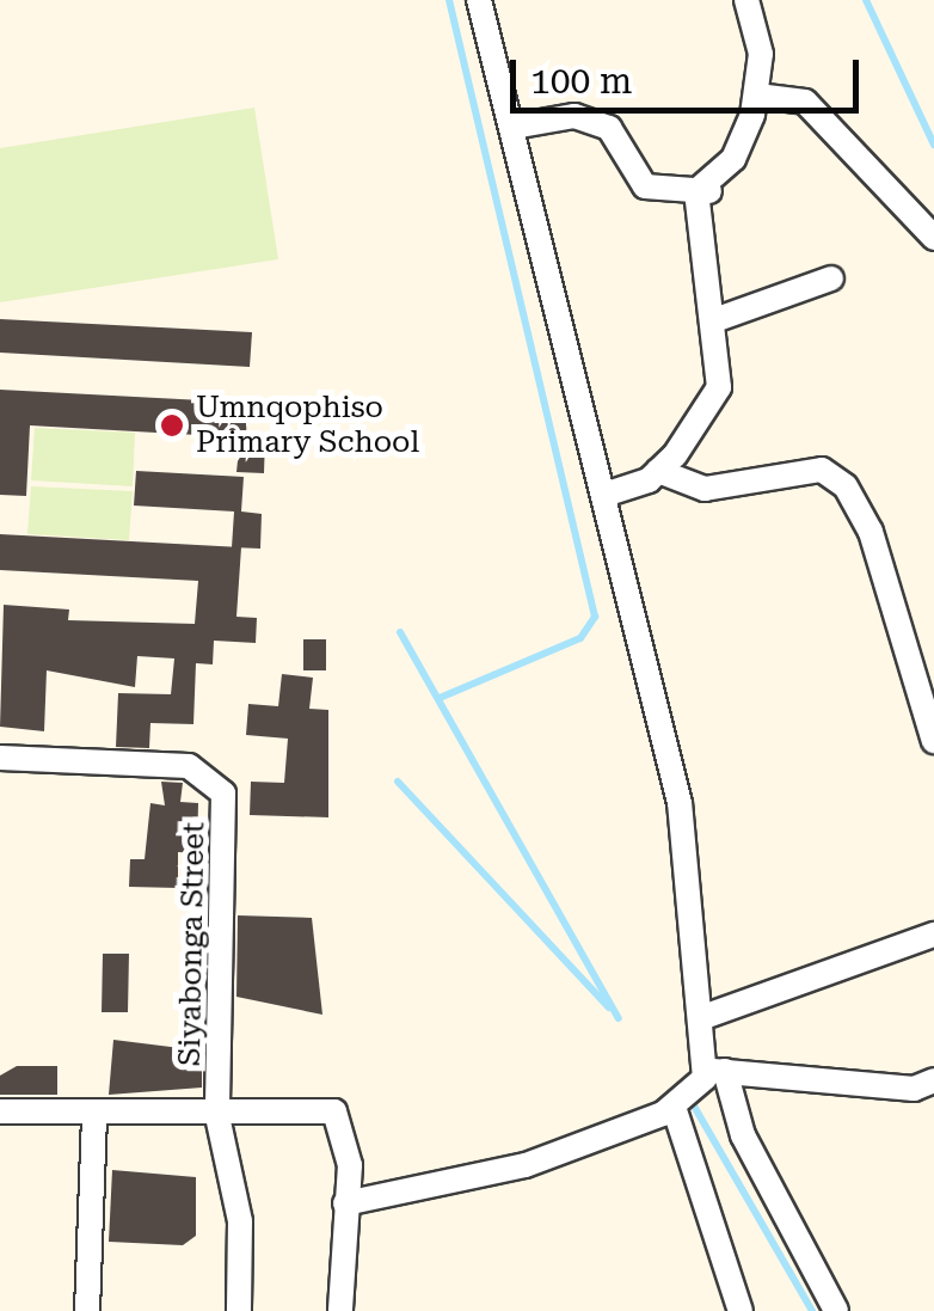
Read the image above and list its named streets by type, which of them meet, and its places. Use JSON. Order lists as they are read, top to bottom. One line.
{"streets":{"street":["Siyabonga Street"]},"places":["Umnqophiso Primary School"],"scale_bar":"100 m"}
